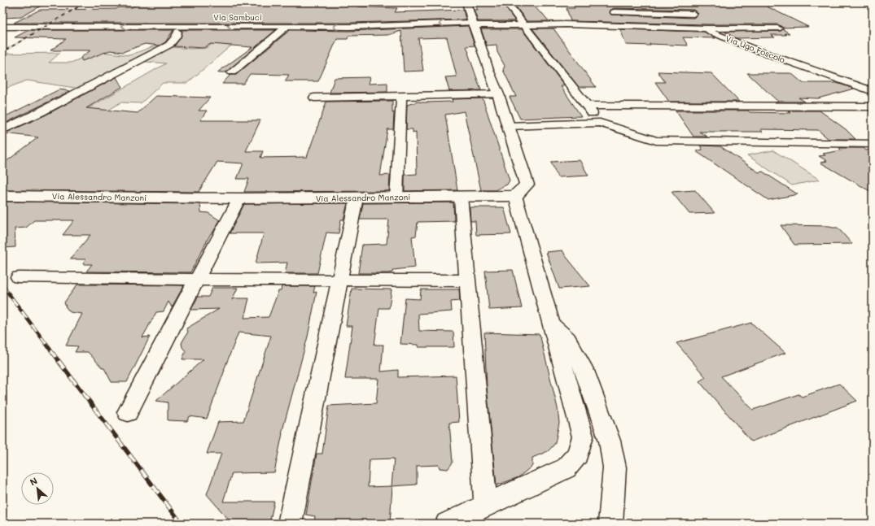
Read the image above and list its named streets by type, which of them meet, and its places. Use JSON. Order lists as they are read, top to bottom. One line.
{"streets":{"main road":["Via Alessandro Manzoni"],"street":["Via Sambuci","Via Ugo Foscolo"]},"north":"top left"}
